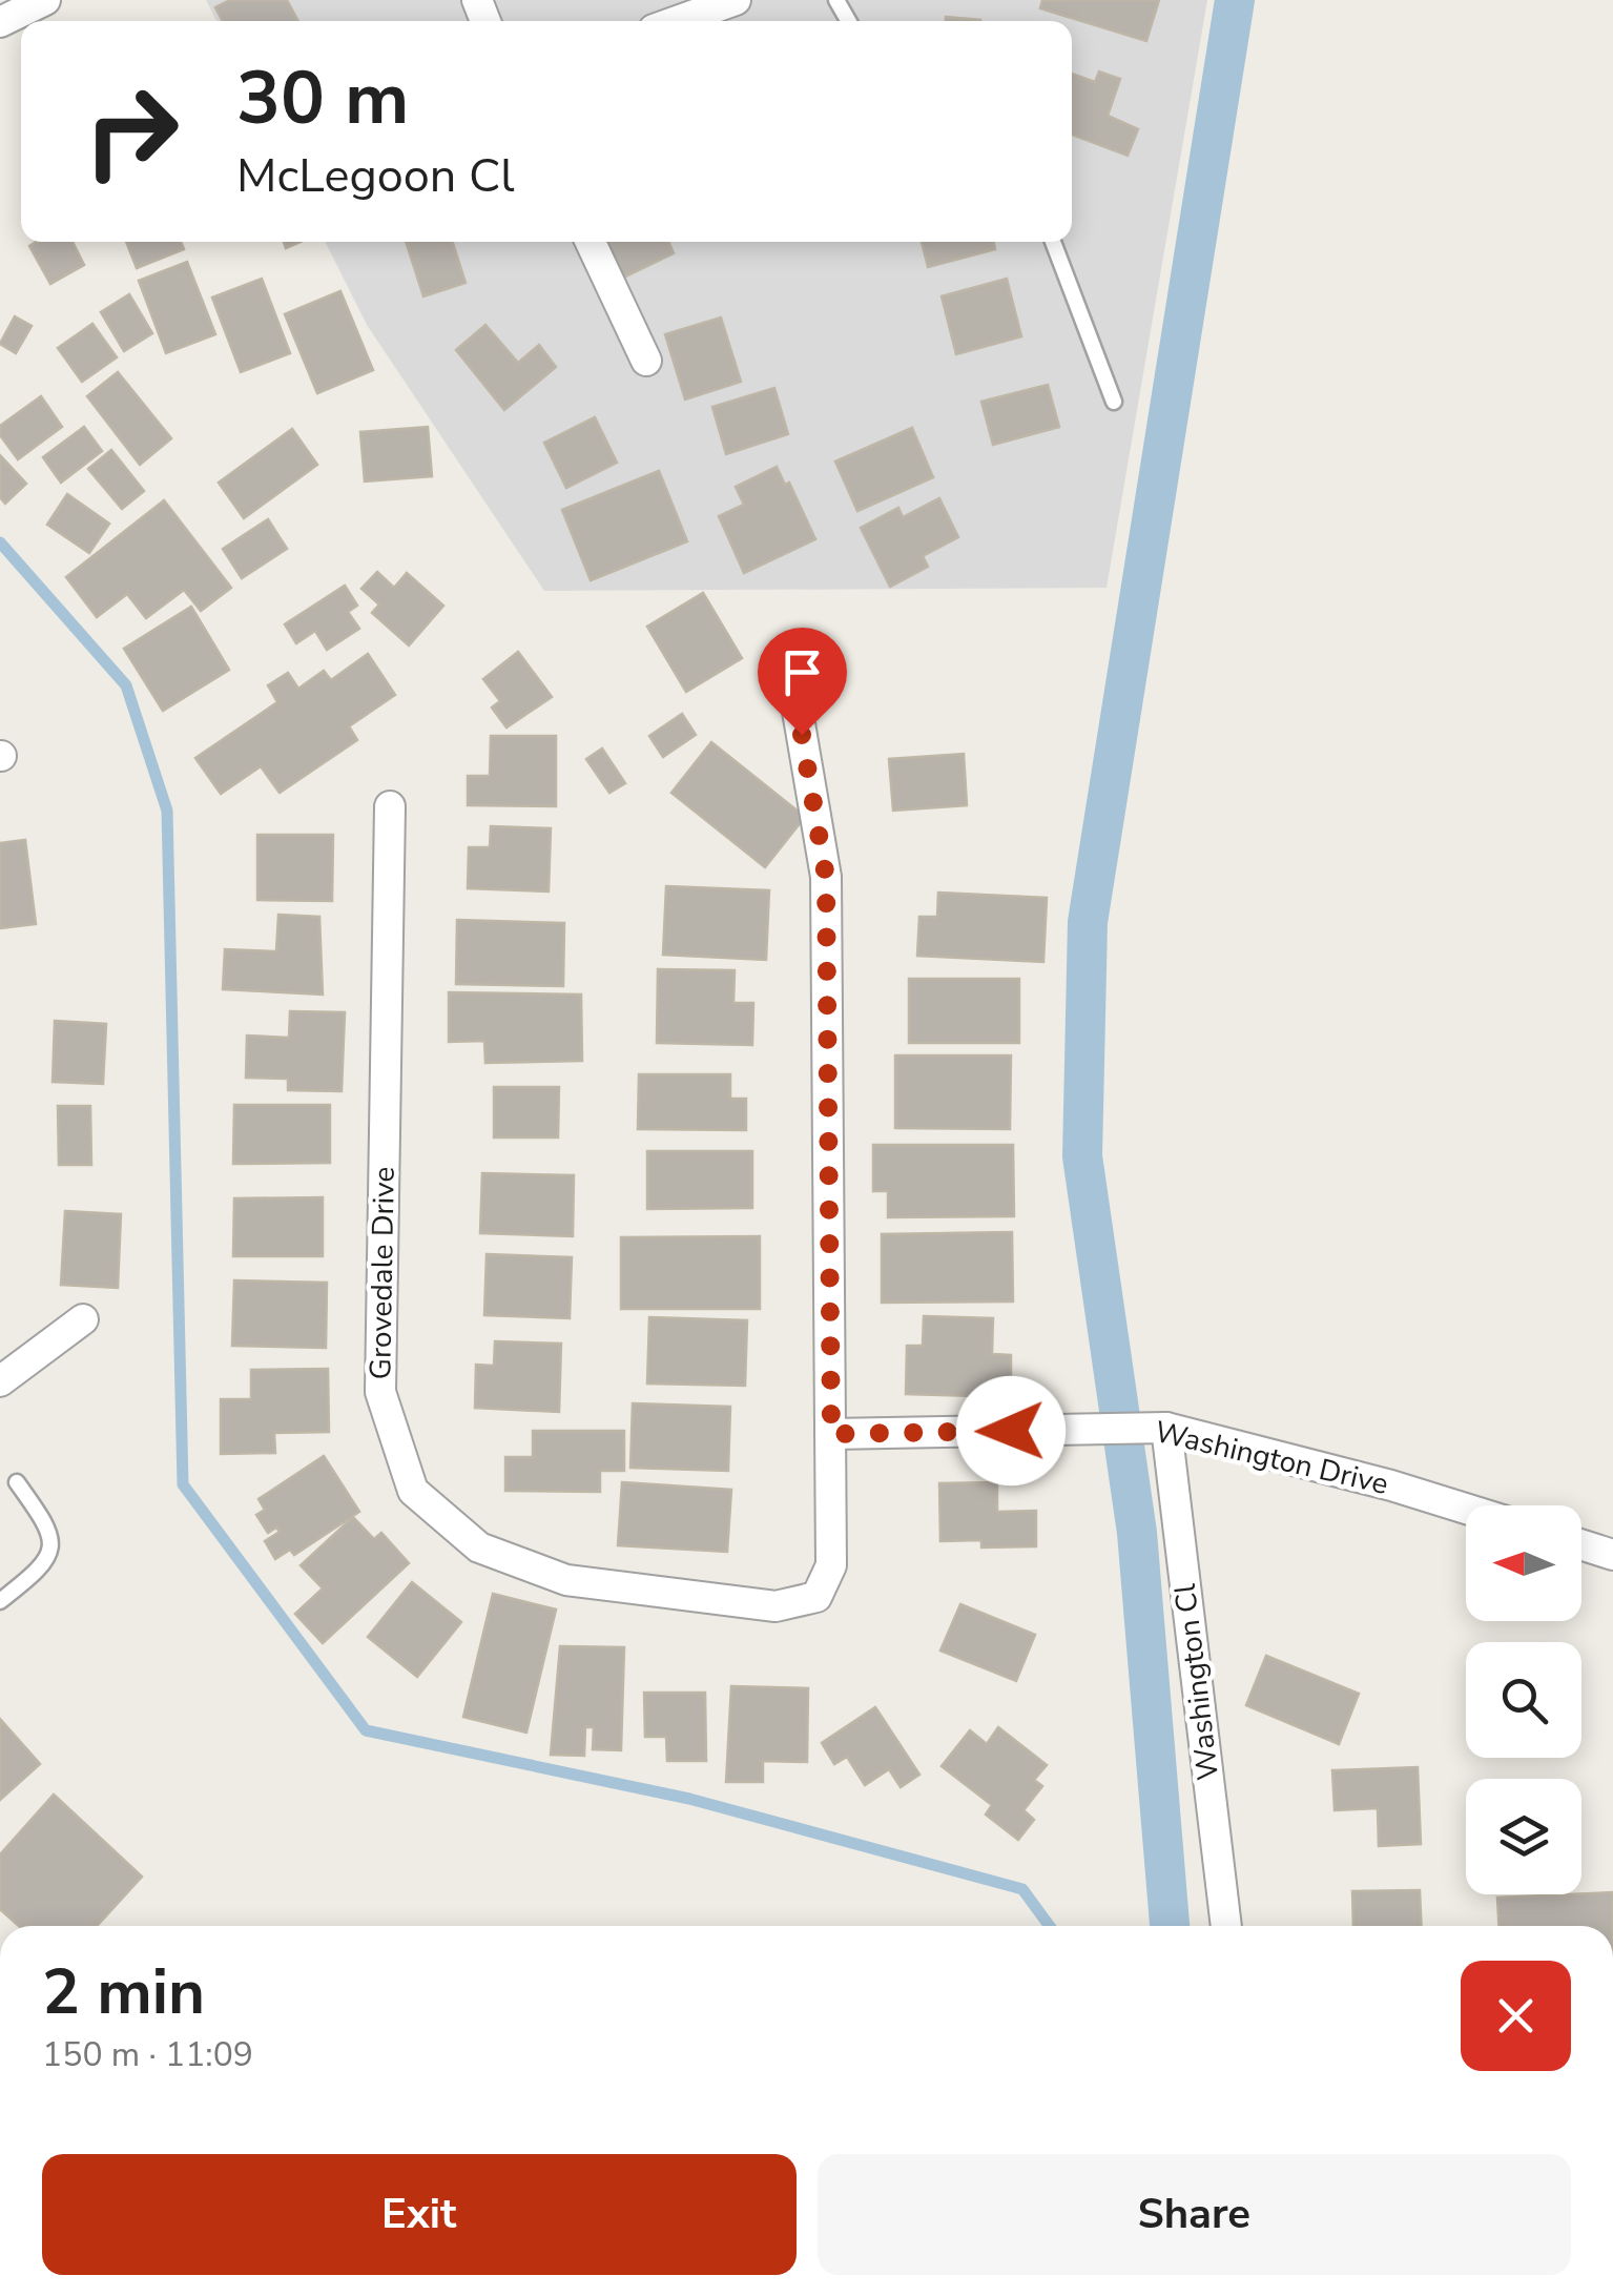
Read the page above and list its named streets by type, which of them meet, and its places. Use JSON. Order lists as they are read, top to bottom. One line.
{"streets":{"street":["Grovedale Drive","Washington Drive","Washington Cl"]},"crossings":[["Grovedale Drive","Washington Drive"],["Washington Drive","Washington Cl"]],"north":"left","page":{"turn":["30 m","McLegoon Cl"],"heading":["2 min","150 m · 11:09"],"buttons":["Exit","Share"]}}
